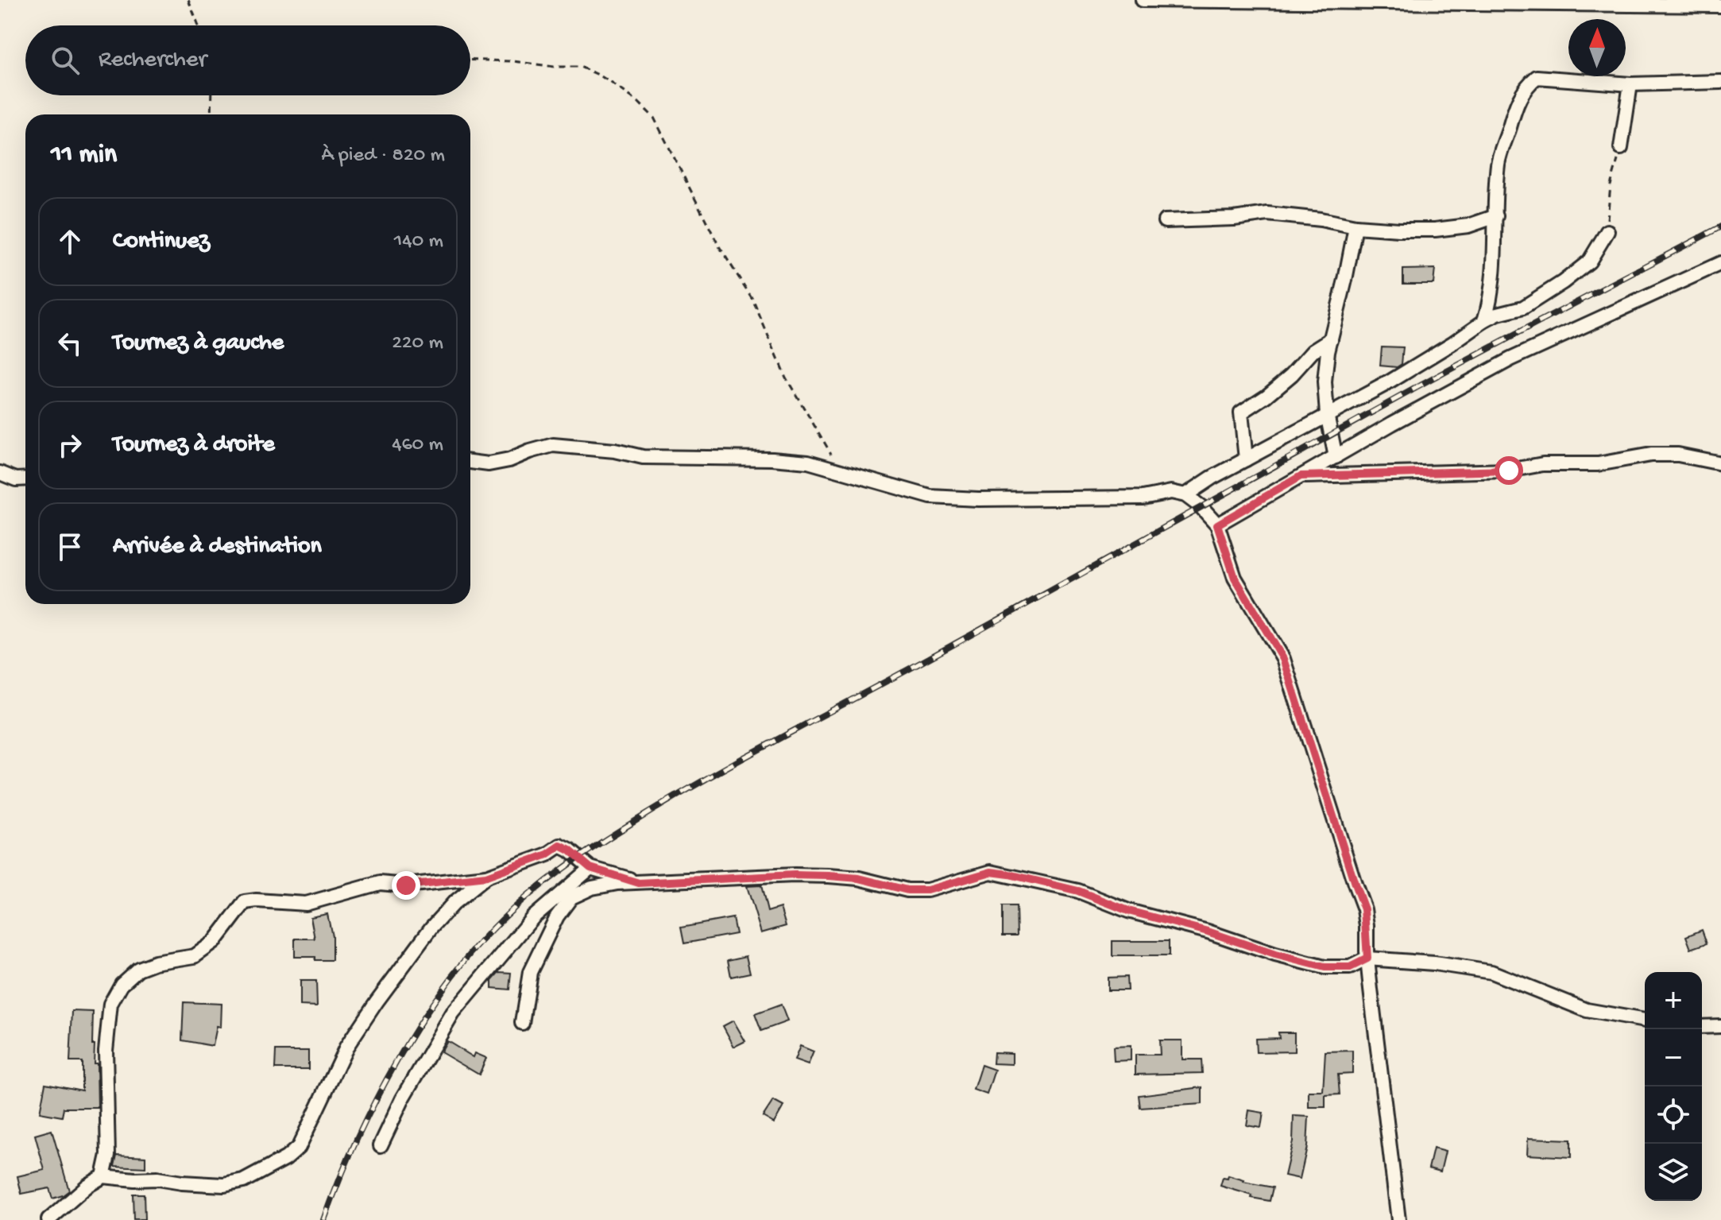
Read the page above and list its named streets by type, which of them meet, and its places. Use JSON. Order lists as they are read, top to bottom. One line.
{"north":"top","page":{"search":"Rechercher","heading":["11 min","À pied · 820 m"],"list":[["Continuez","140 m"],["Tournez à gauche","220 m"],["Tournez à droite","460 m"],"Arrivée à destination"],"map_buttons":["+","−"]}}
